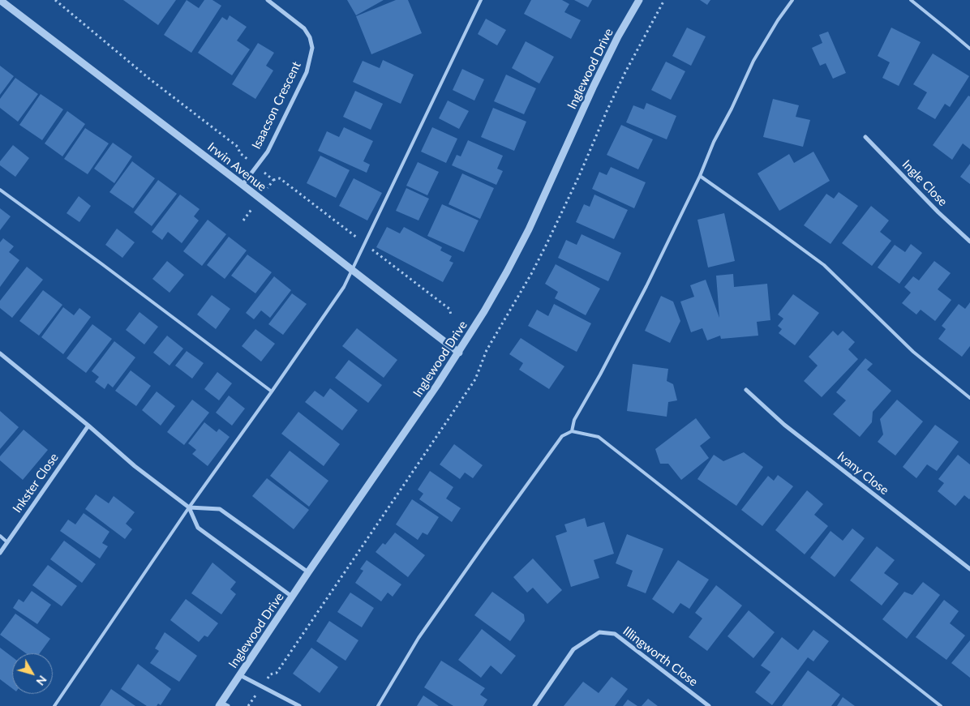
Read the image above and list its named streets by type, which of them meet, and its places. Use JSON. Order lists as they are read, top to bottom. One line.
{"streets":{"street":["Inglewood Drive","Isaacson Crescent","Irwin Avenue","Ingle Close","Ivany Close","Inkster Close","Illingworth Close"]},"crossings":[["Inglewood Drive","Irwin Avenue"],["Isaacson Crescent","Irwin Avenue"]],"north":"bottom right"}
